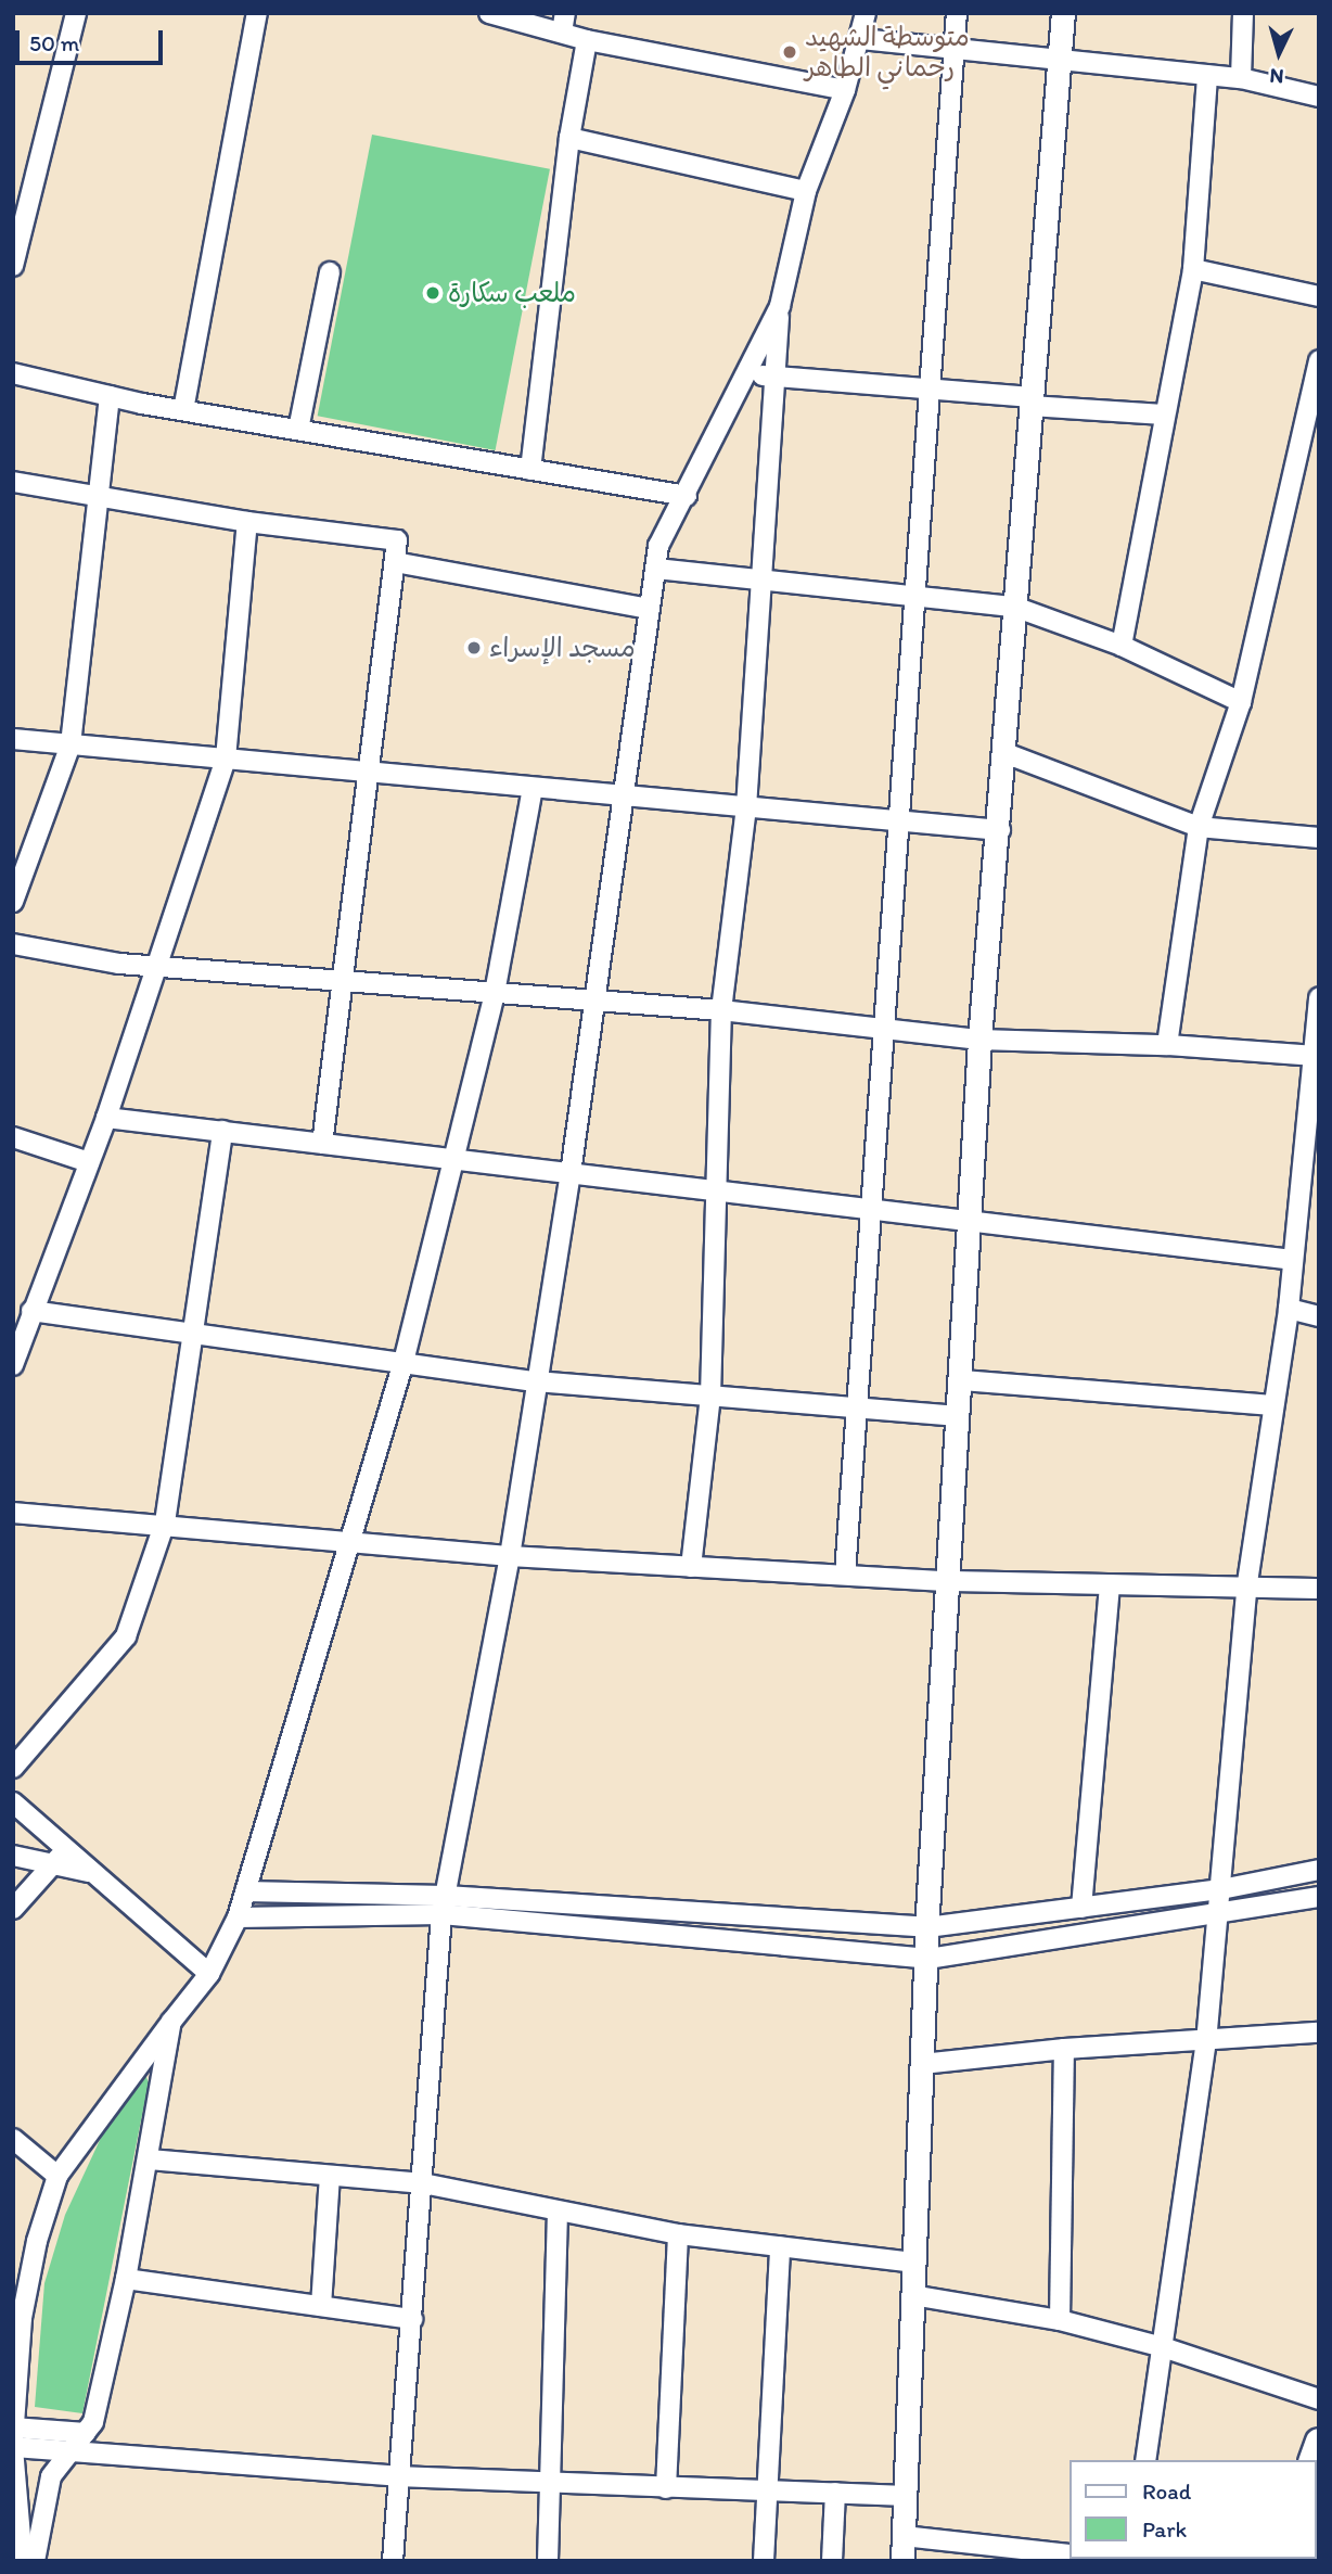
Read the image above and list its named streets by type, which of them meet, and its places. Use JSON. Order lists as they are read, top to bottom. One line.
{"places":["متوسطة الشهيد رحماني الطاهر","ملعب سكارة","مسجد الإسراء"],"legend":["Road","Park"],"scale_bar":"50 m","north":"bottom"}
